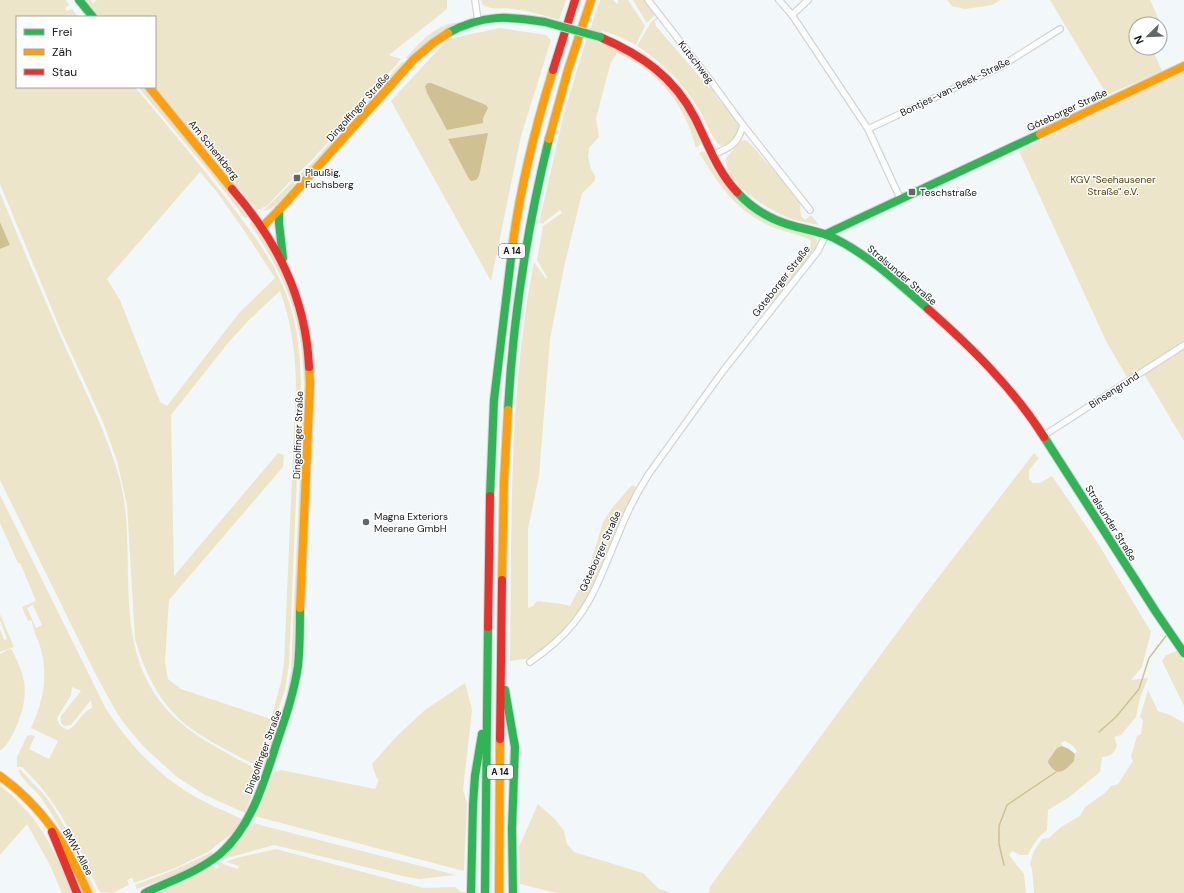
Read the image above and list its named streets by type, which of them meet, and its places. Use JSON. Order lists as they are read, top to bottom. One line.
{"streets":{"main road":["Dingolfinger Straße","Göteborger Straße","Am Schenkberg","A 14","Stralsunder Straße","BMW-Allee"],"street":["Kutschweg","Bontjes-van-Beek-Straße","Binsengrund"]},"crossings":[["Dingolfinger Straße","Am Schenkberg"],["Dingolfinger Straße","Stralsunder Straße"],["Göteborger Straße","Stralsunder Straße"],["Stralsunder Straße","Binsengrund"]],"parks":["KGV \"Seehausener Straße\" e.V."],"places":{"transit":["Plaußig, Fuchsberg","Teschstraße"],"other":["Magna Exteriors Meerane GmbH"]},"legend":["Frei","Zäh","Stau"],"north":"bottom left"}
